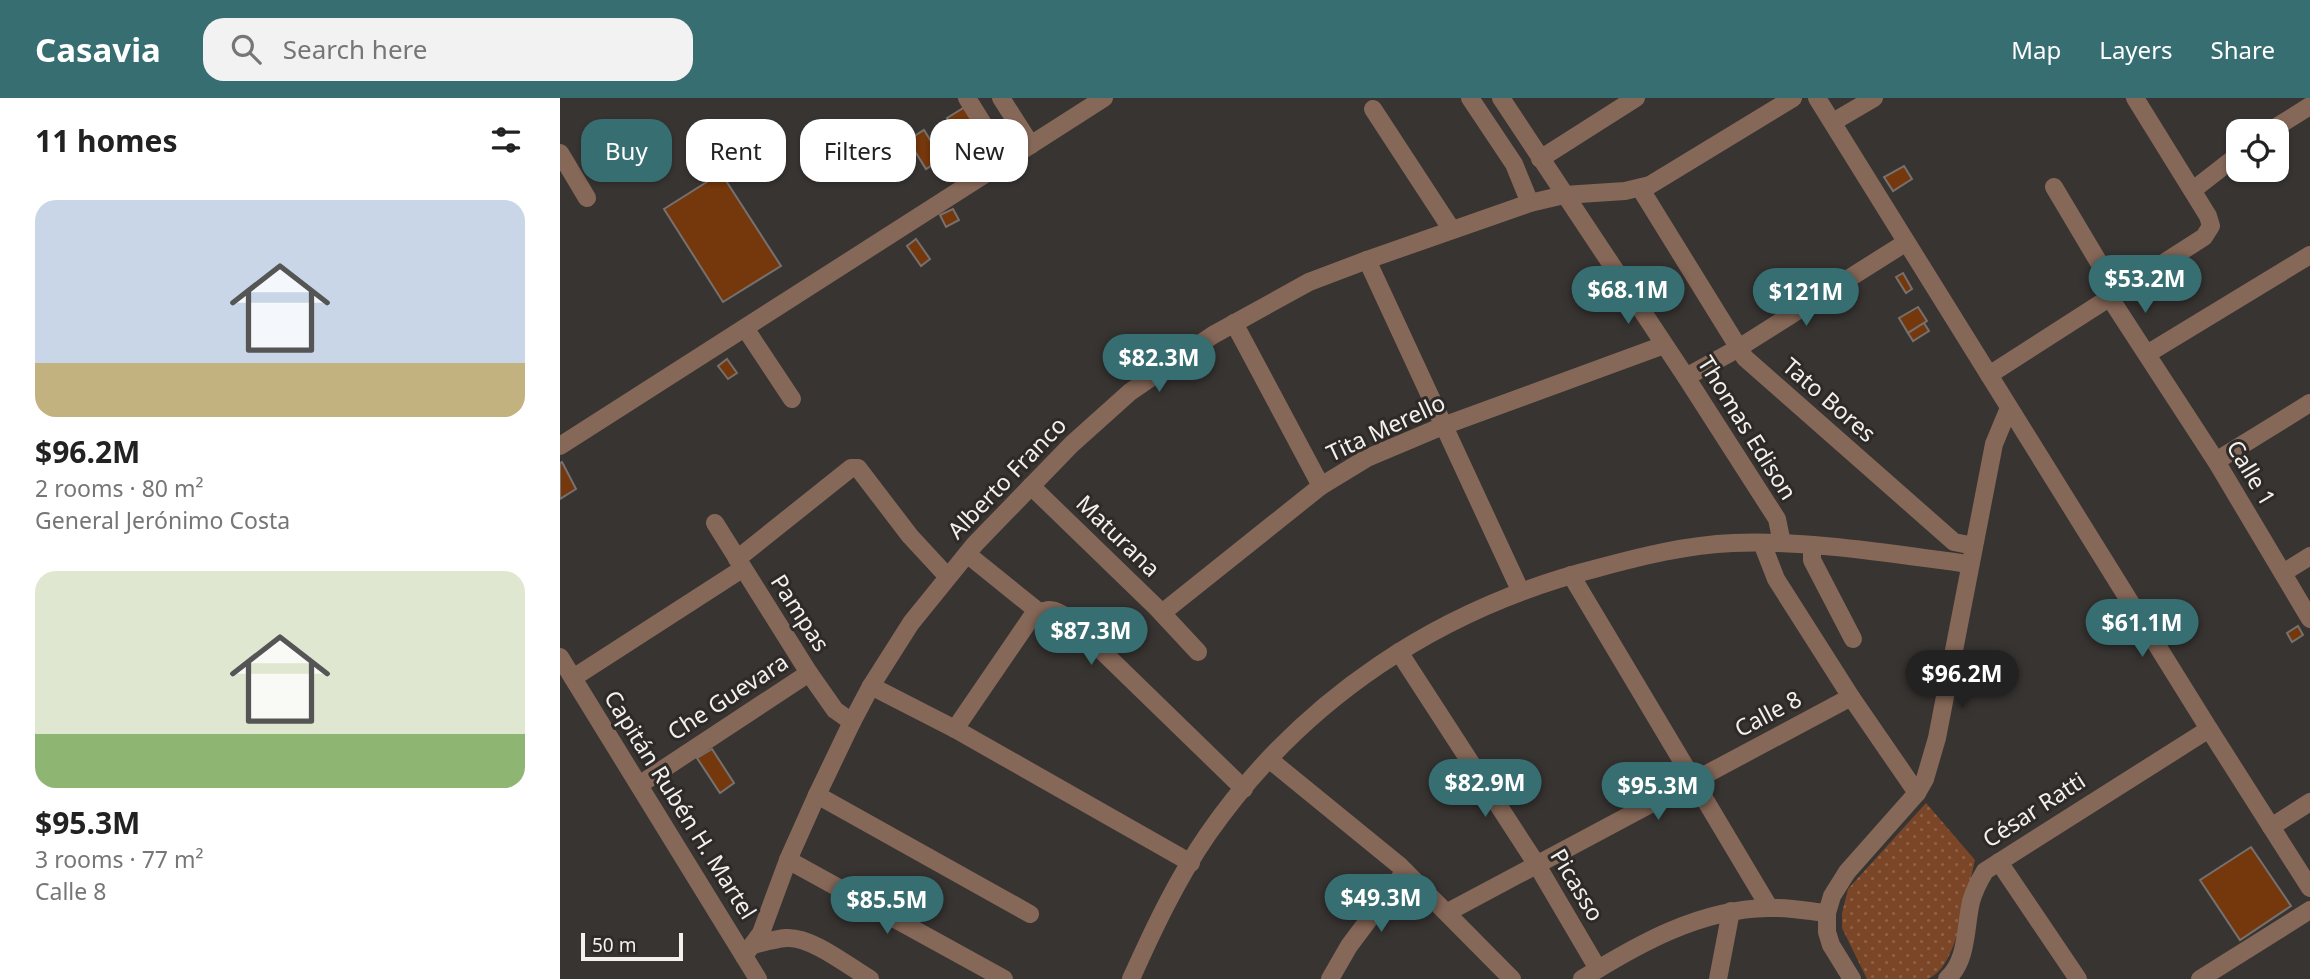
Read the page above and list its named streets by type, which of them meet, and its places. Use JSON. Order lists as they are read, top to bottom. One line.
{"streets":{"street":["Tato Bores","Tita Merello","Thomas Edison","Calle 1","Alberto Franco","Maturana","Pampas","Che Guevara","Calle 8","Capitán Rubén H. Martel","César Ratti","Picasso"]},"crossings":[["Tato Bores","Alberto Franco"],["Tita Merello","Thomas Edison"],["Tita Merello","Maturana"],["Thomas Edison","Alberto Franco"],["Alberto Franco","Maturana"],["Alberto Franco","Pampas"],["Alberto Franco","Capitán Rubén H. Martel"],["Pampas","Che Guevara"],["Che Guevara","Capitán Rubén H. Martel"],["Calle 8","Picasso"]],"scale_bar":"50 m","page":{"header":"Casavia","search":"Search here","nav":["Map","Layers","Share"],"heading":"11 homes","chip":["Buy","Rent","Filters","New"],"list":[{"name":"$96.2M","note":"2 rooms · 80 m² · General Jerónimo Costa"},{"name":"$95.3M","note":"3 rooms · 77 m² · Calle 8"}],"price":["$53.2M","$68.1M","$121M","$82.3M","$61.1M","$87.3M","$96.2M","$82.9M","$95.3M","$49.3M","$85.5M"],"scale":"50 m"}}
